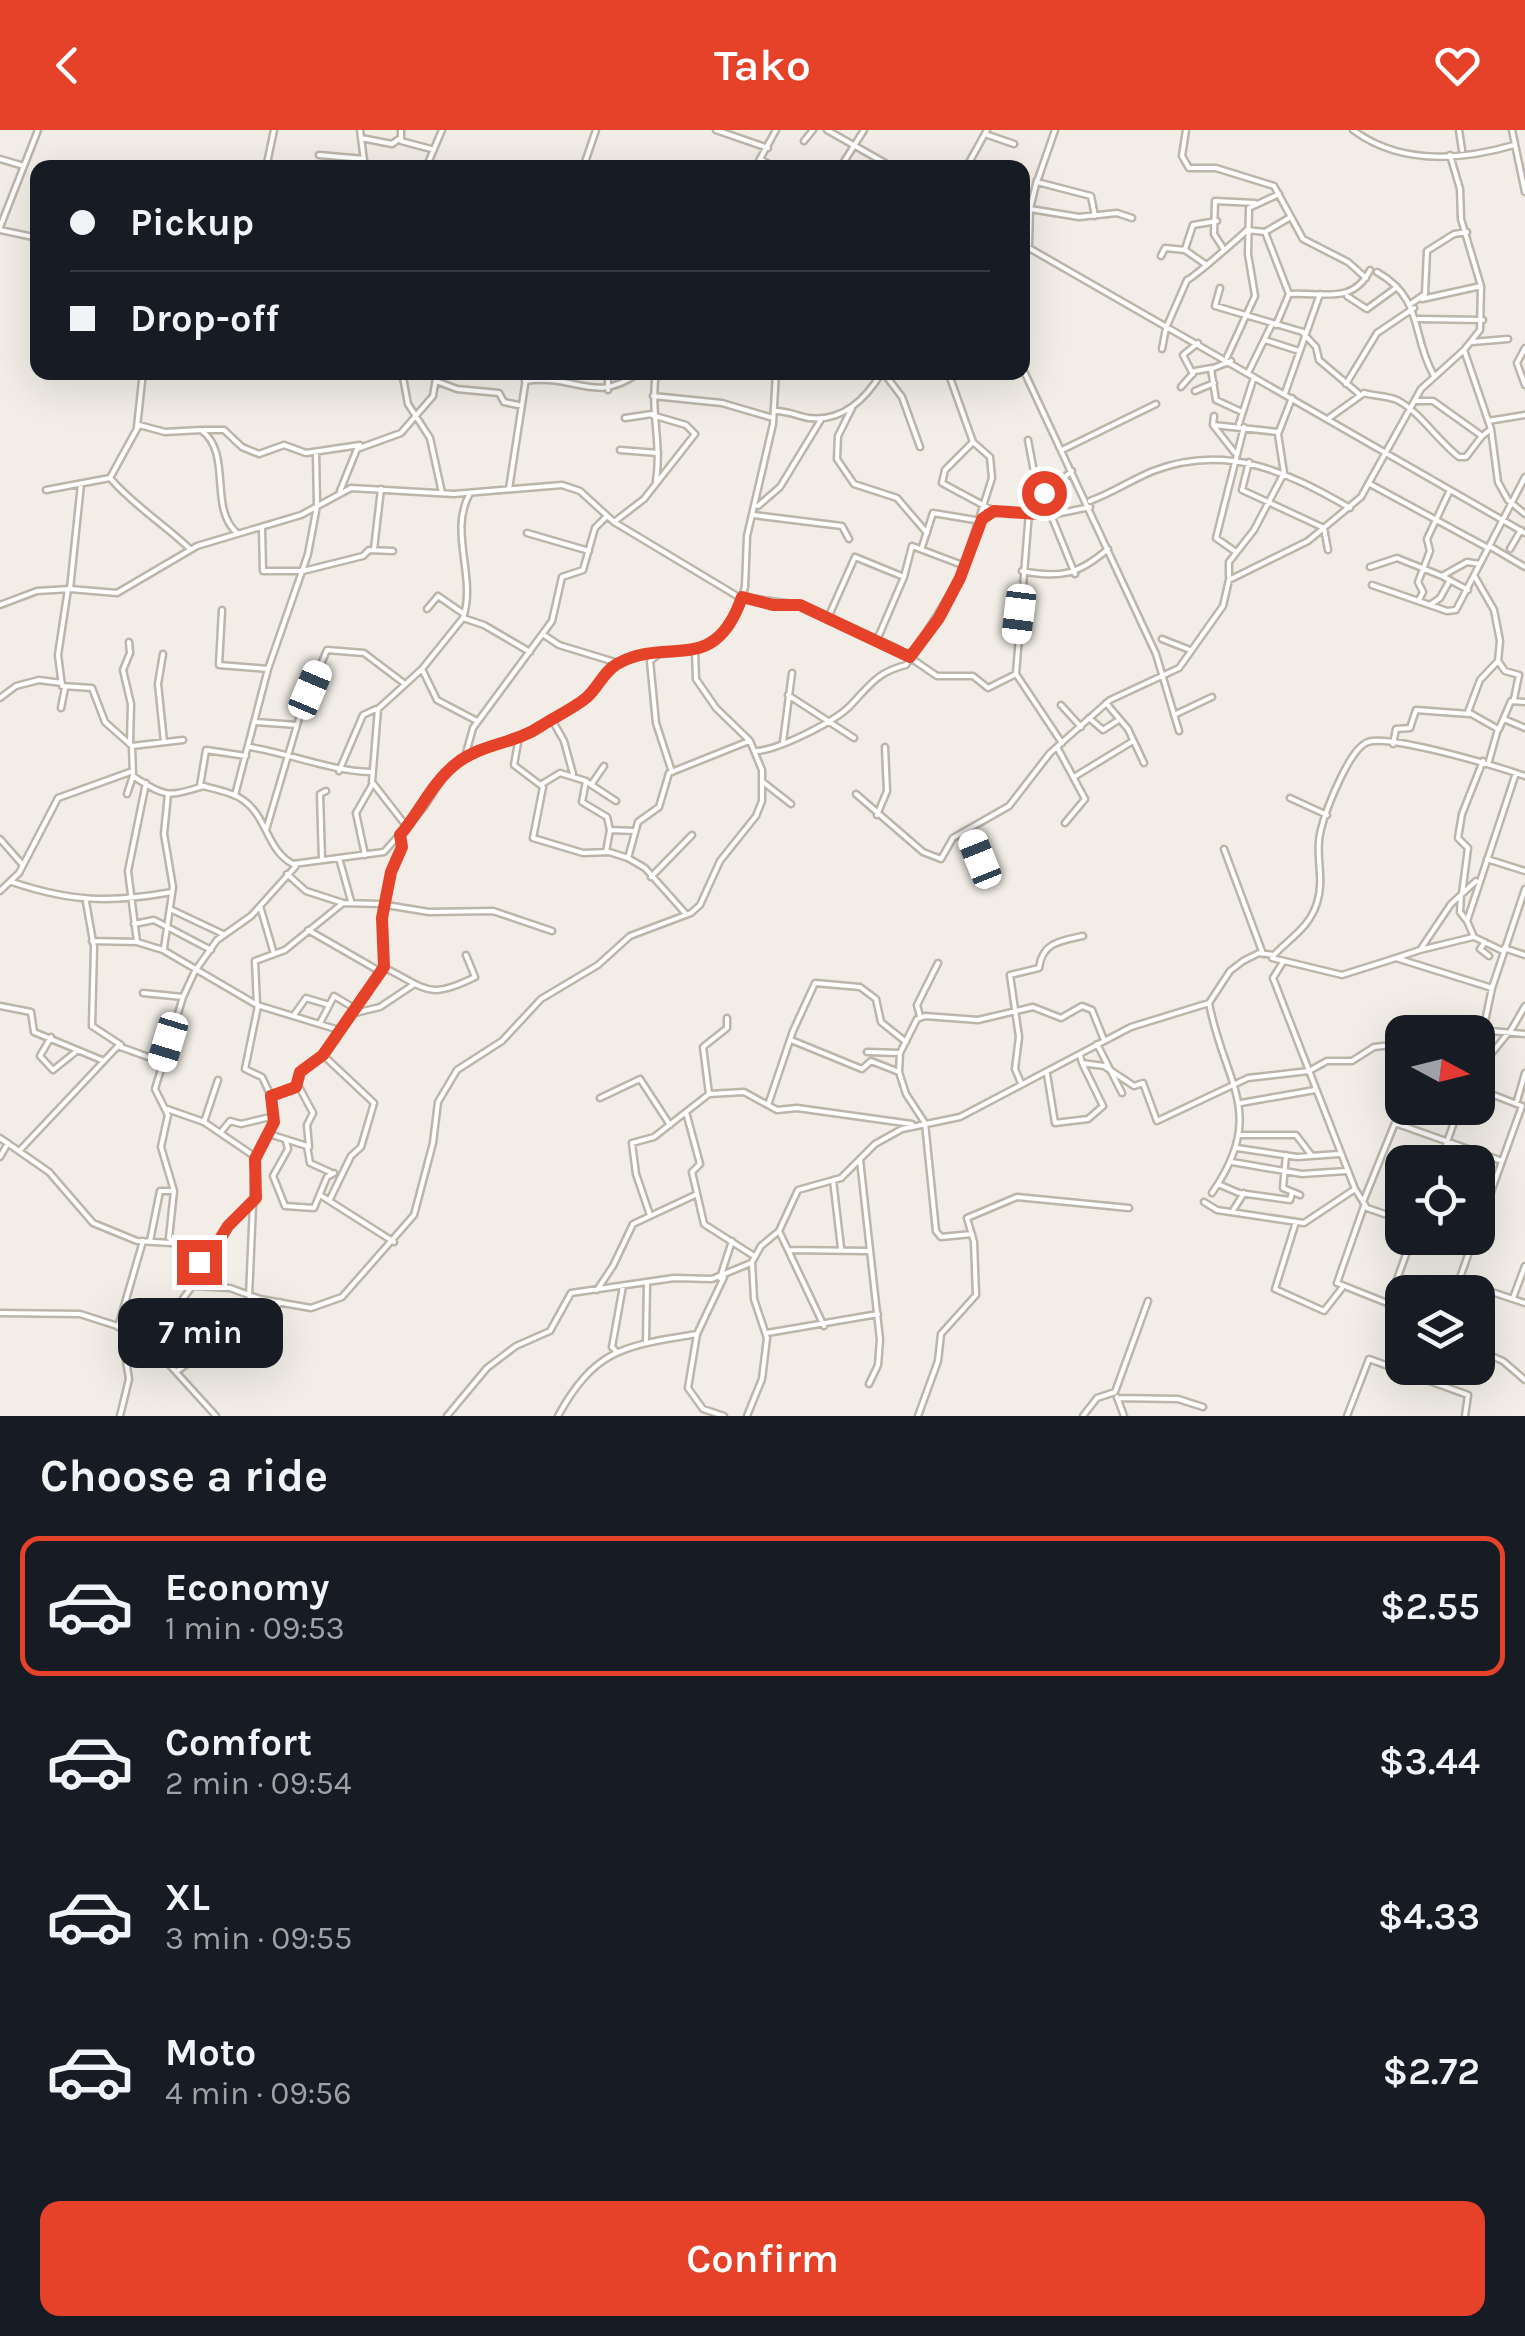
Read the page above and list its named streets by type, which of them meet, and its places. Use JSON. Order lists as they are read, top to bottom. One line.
{"north":"right","page":{"header":"Tako","banner":["Pickup","Drop-off"],"bubble":"7 min","heading":"Choose a ride","list":[{"name":"Economy","note":"1 min · 09:53","value":"$2.55"},{"name":"Comfort","note":"2 min · 09:54","value":"$3.44"},{"name":"XL","note":"3 min · 09:55","value":"$4.33"},{"name":"Moto","note":"4 min · 09:56","value":"$2.72"}],"buttons":"Confirm"}}
